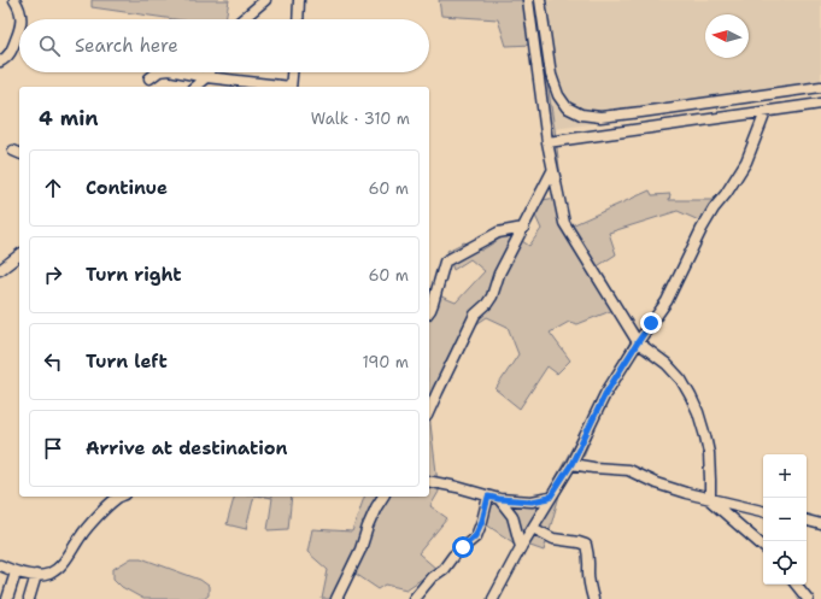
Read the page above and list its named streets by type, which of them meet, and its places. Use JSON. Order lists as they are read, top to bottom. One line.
{"north":"left","page":{"search":"Search here","heading":["4 min","Walk · 310 m"],"list":[["Continue","60 m"],["Turn right","60 m"],["Turn left","190 m"],"Arrive at destination"],"map_buttons":["+","−"]}}
